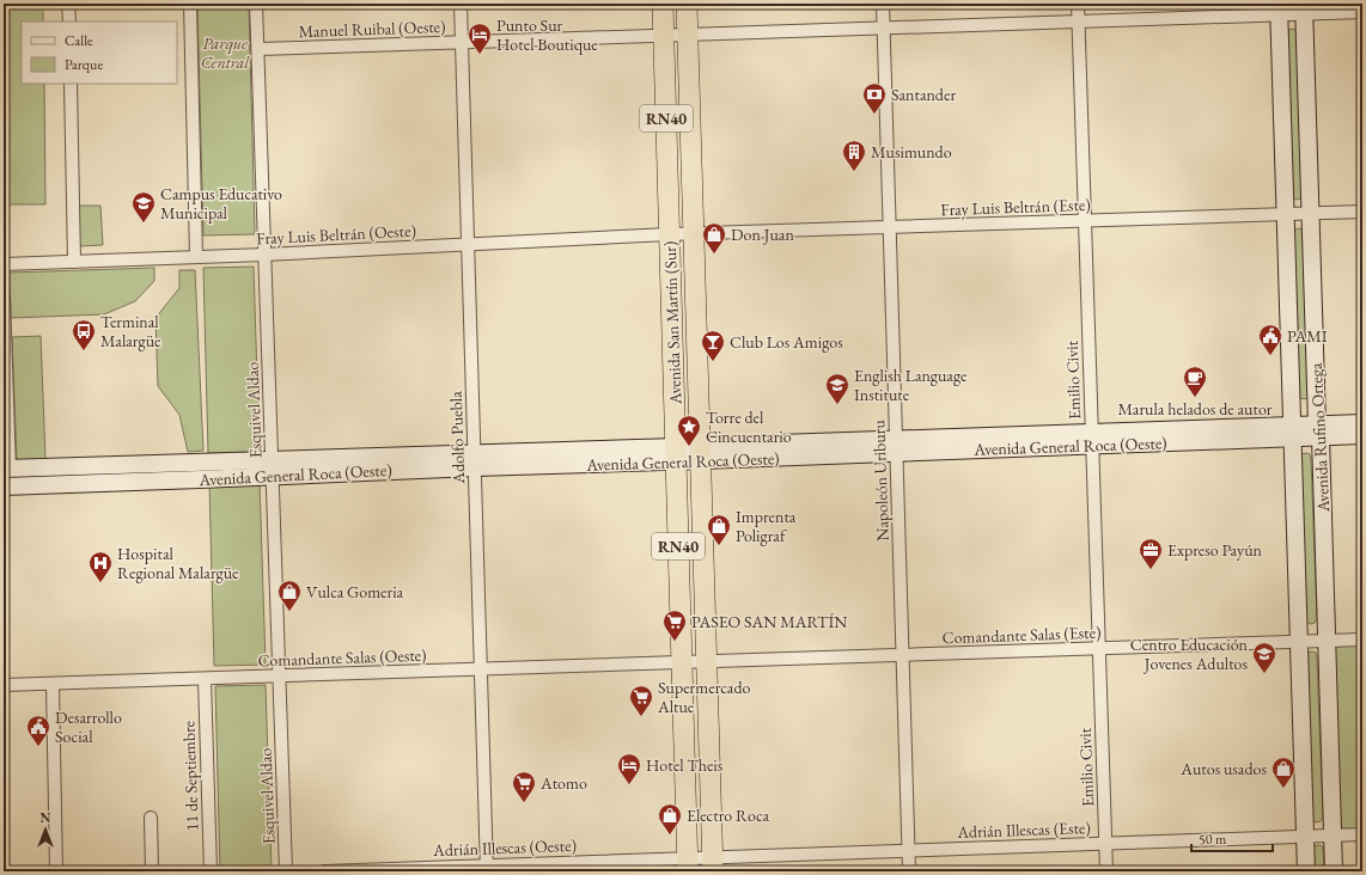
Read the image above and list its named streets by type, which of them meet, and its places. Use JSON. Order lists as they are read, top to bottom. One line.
{"streets":{"highway":["RN40","Avenida San Martín (Sur)"],"main road":["Avenida Rufino Ortega","Avenida General Roca (Oeste)"],"street":["Manuel Ruibal (Oeste)","Fray Luis Beltrán (Este)","Fray Luis Beltrán (Oeste)","Emilio Civit","Esquivel Aldao","Adolfo Puebla","Napoleón Uriburu","Comandante Salas (Este)","Comandante Salas (Oeste)","11 de Septiembre","Adrián Illescas (Este)","Adrián Illescas (Oeste)"]},"crossings":[["Manuel Ruibal (Oeste)","Avenida San Martín (Sur)"],["Manuel Ruibal (Oeste)","Emilio Civit"],["Manuel Ruibal (Oeste)","Esquivel Aldao"],["Manuel Ruibal (Oeste)","Adolfo Puebla"],["Manuel Ruibal (Oeste)","Avenida Rufino Ortega"],["Manuel Ruibal (Oeste)","Napoleón Uriburu"],["Fray Luis Beltrán (Este)","Fray Luis Beltrán (Oeste)"],["Fray Luis Beltrán (Este)","Avenida San Martín (Sur)"],["Fray Luis Beltrán (Este)","Emilio Civit"],["Fray Luis Beltrán (Este)","Avenida Rufino Ortega"],["Fray Luis Beltrán (Este)","Napoleón Uriburu"],["Fray Luis Beltrán (Oeste)","Avenida San Martín (Sur)"],["Fray Luis Beltrán (Oeste)","Esquivel Aldao"],["Fray Luis Beltrán (Oeste)","Adolfo Puebla"],["Avenida San Martín (Sur)","Avenida General Roca (Oeste)"],["Avenida San Martín (Sur)","Comandante Salas (Este)"],["Avenida San Martín (Sur)","Comandante Salas (Oeste)"],["Avenida San Martín (Sur)","Adrián Illescas (Este)"],["Avenida San Martín (Sur)","Adrián Illescas (Oeste)"],["Emilio Civit","Avenida General Roca (Oeste)"],["Emilio Civit","Comandante Salas (Este)"],["Emilio Civit","Adrián Illescas (Este)"],["Esquivel Aldao","Avenida General Roca (Oeste)"],["Esquivel Aldao","Comandante Salas (Oeste)"],["Adolfo Puebla","Avenida General Roca (Oeste)"],["Adolfo Puebla","Comandante Salas (Oeste)"],["Adolfo Puebla","Adrián Illescas (Oeste)"],["Avenida Rufino Ortega","Avenida General Roca (Oeste)"],["Avenida Rufino Ortega","Comandante Salas (Este)"],["Avenida Rufino Ortega","Adrián Illescas (Este)"],["Avenida General Roca (Oeste)","Napoleón Uriburu"],["Napoleón Uriburu","Comandante Salas (Este)"],["Napoleón Uriburu","Adrián Illescas (Este)"],["Comandante Salas (Este)","Comandante Salas (Oeste)"],["Comandante Salas (Oeste)","11 de Septiembre"],["Adrián Illescas (Este)","Adrián Illescas (Oeste)"]],"parks":["Parque Central"],"places":{"hotel":["Punto Sur Hotel Boutique","Hotel Theis"],"bank":["Santander"],"building":["Musimundo"],"school or university":["Campus Educativo Municipal","English Language Institute","Centro Educación Jovenes Adultos"],"shop":["Don Juan","Imprenta Poligraf","Vulca Gomeria","Autos usados","Electro Roca"],"bus stop":["Terminal Malargüe"],"public building":["PAMI","Desarrollo Social"],"bar":["Club Los Amigos"],"cafe":["Marula helados de autor"],"place":["Torre del Cincuentario"],"office":["Expreso Payún"],"hospital":["Hospital Regional Malargüe"],"supermarket":["PASEO SAN MARTÍN","Supermercado Altue","Atomo"]},"legend":["Calle","Parque"],"scale_bar":"50 m","north":"top"}
